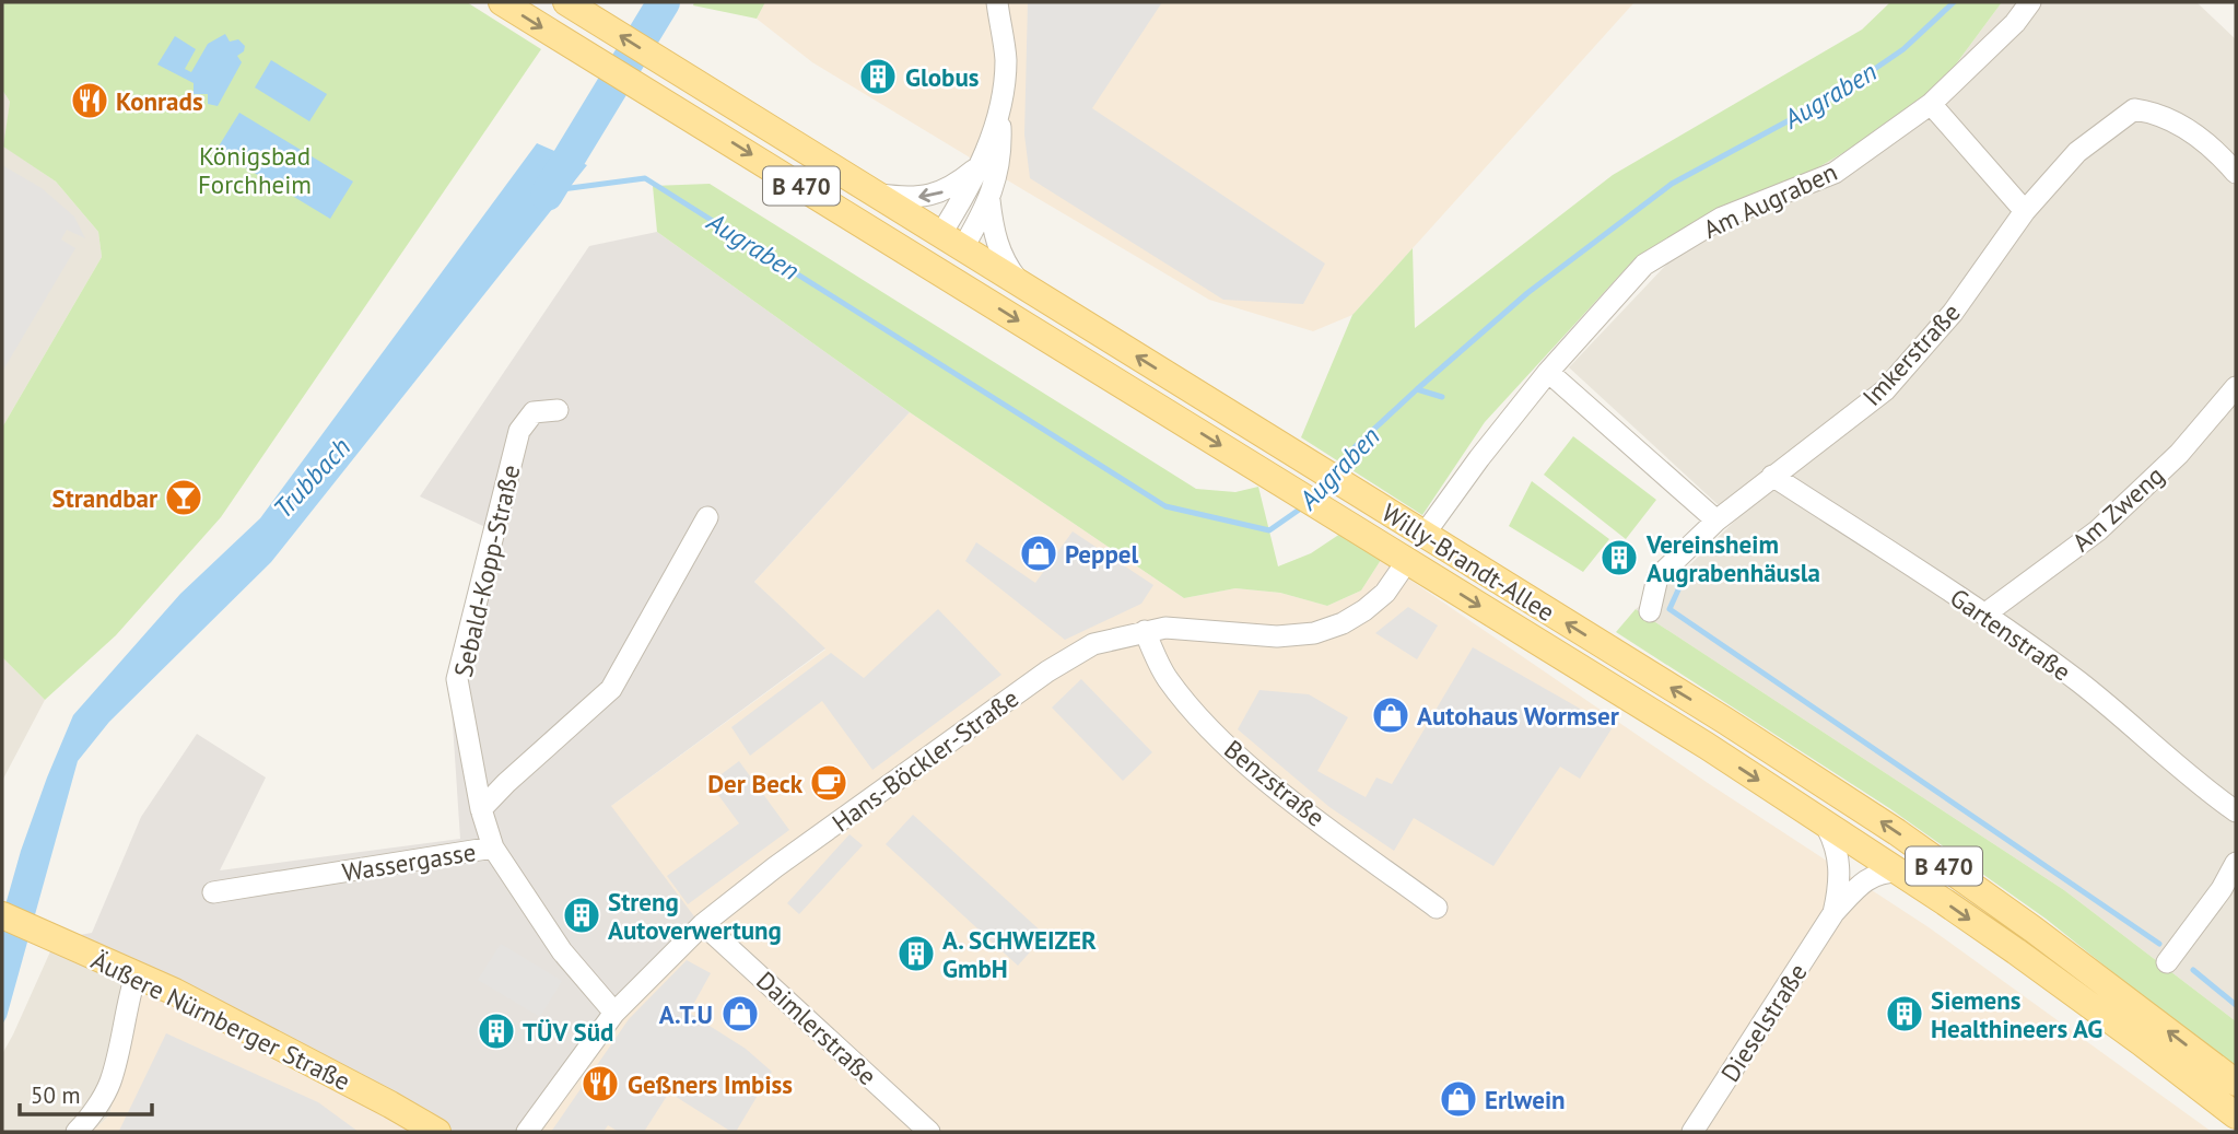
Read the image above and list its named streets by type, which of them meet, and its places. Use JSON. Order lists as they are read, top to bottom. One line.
{"streets":{"main road":["B 470","Willy-Brandt-Allee","Äußere Nürnberger Straße"],"street":["Am Augraben","Imkerstraße","Am Zweng","Sebald-Kopp-Straße","Gartenstraße","Hans-Böckler-Straße","Benzstraße","Wassergasse","Dieselstraße","Daimlerstraße"]},"crossings":[["Am Augraben","Willy-Brandt-Allee"],["Imkerstraße","Gartenstraße"],["Am Zweng","Gartenstraße"],["Willy-Brandt-Allee","Hans-Böckler-Straße"],["Willy-Brandt-Allee","Dieselstraße"],["Sebald-Kopp-Straße","Wassergasse"],["Hans-Böckler-Straße","Benzstraße"],["Hans-Böckler-Straße","Wassergasse"],["Hans-Böckler-Straße","Daimlerstraße"]],"water":["Augraben","Trubbach"],"parks":["Königsbad Forchheim"],"places":{"building":["Globus","Vereinsheim Augrabenhäusla","Streng Autoverwertung","A. SCHWEIZER GmbH","Siemens Healthineers AG","TÜV Süd"],"restaurant":["Konrads","Geßners Imbiss"],"bar":["Strandbar"],"shop":["Peppel","Autohaus Wormser","A.T.U","Erlwein"],"cafe":["Der Beck"]},"scale_bar":"50 m"}
